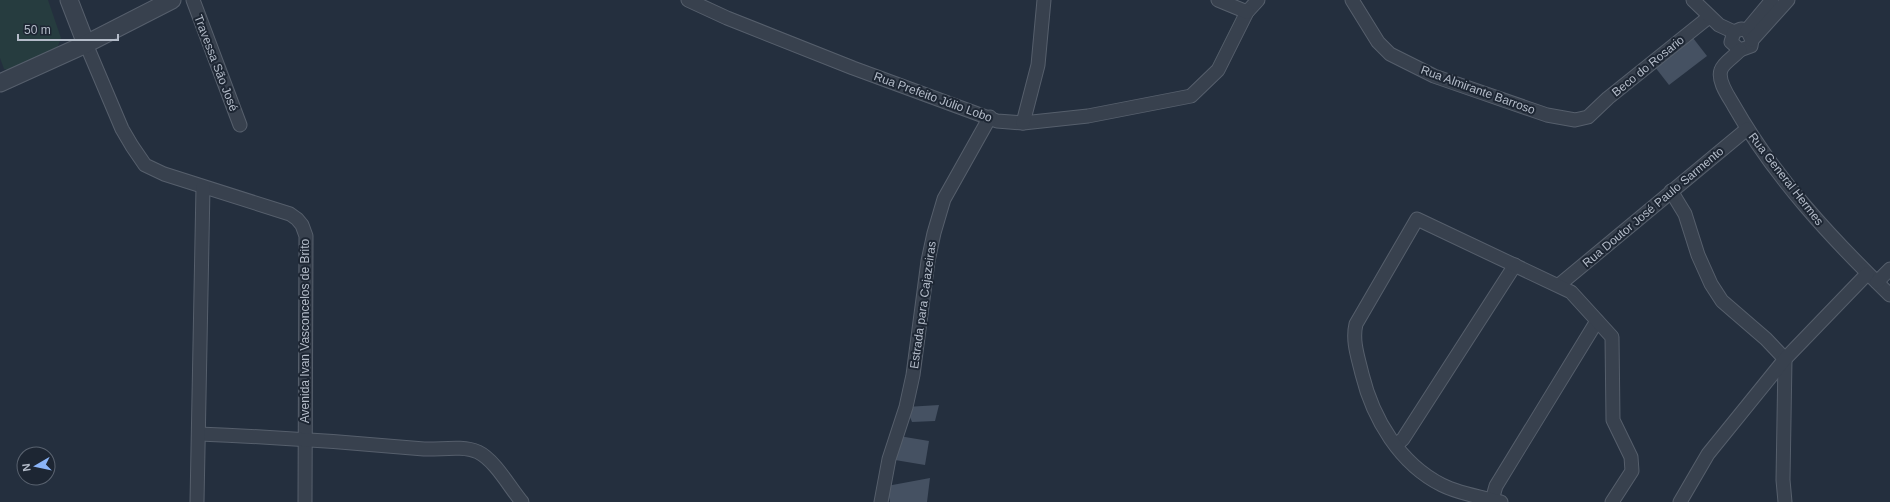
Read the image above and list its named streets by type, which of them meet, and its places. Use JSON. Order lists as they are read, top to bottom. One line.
{"streets":{"street":["Travessa São José","Beco do Rosario","Rua Almirante Barroso","Rua Prefeito Júlio Lobo","Rua General Hermes","Rua Doutor José Paulo Sarmento","Estrada para Cajazeiras","Avenida Ivan Vasconcelos de Brito"]},"crossings":[["Beco do Rosario","Rua Almirante Barroso"],["Rua Prefeito Júlio Lobo","Estrada para Cajazeiras"],["Rua General Hermes","Rua Doutor José Paulo Sarmento"]],"scale_bar":"50 m","north":"left"}
